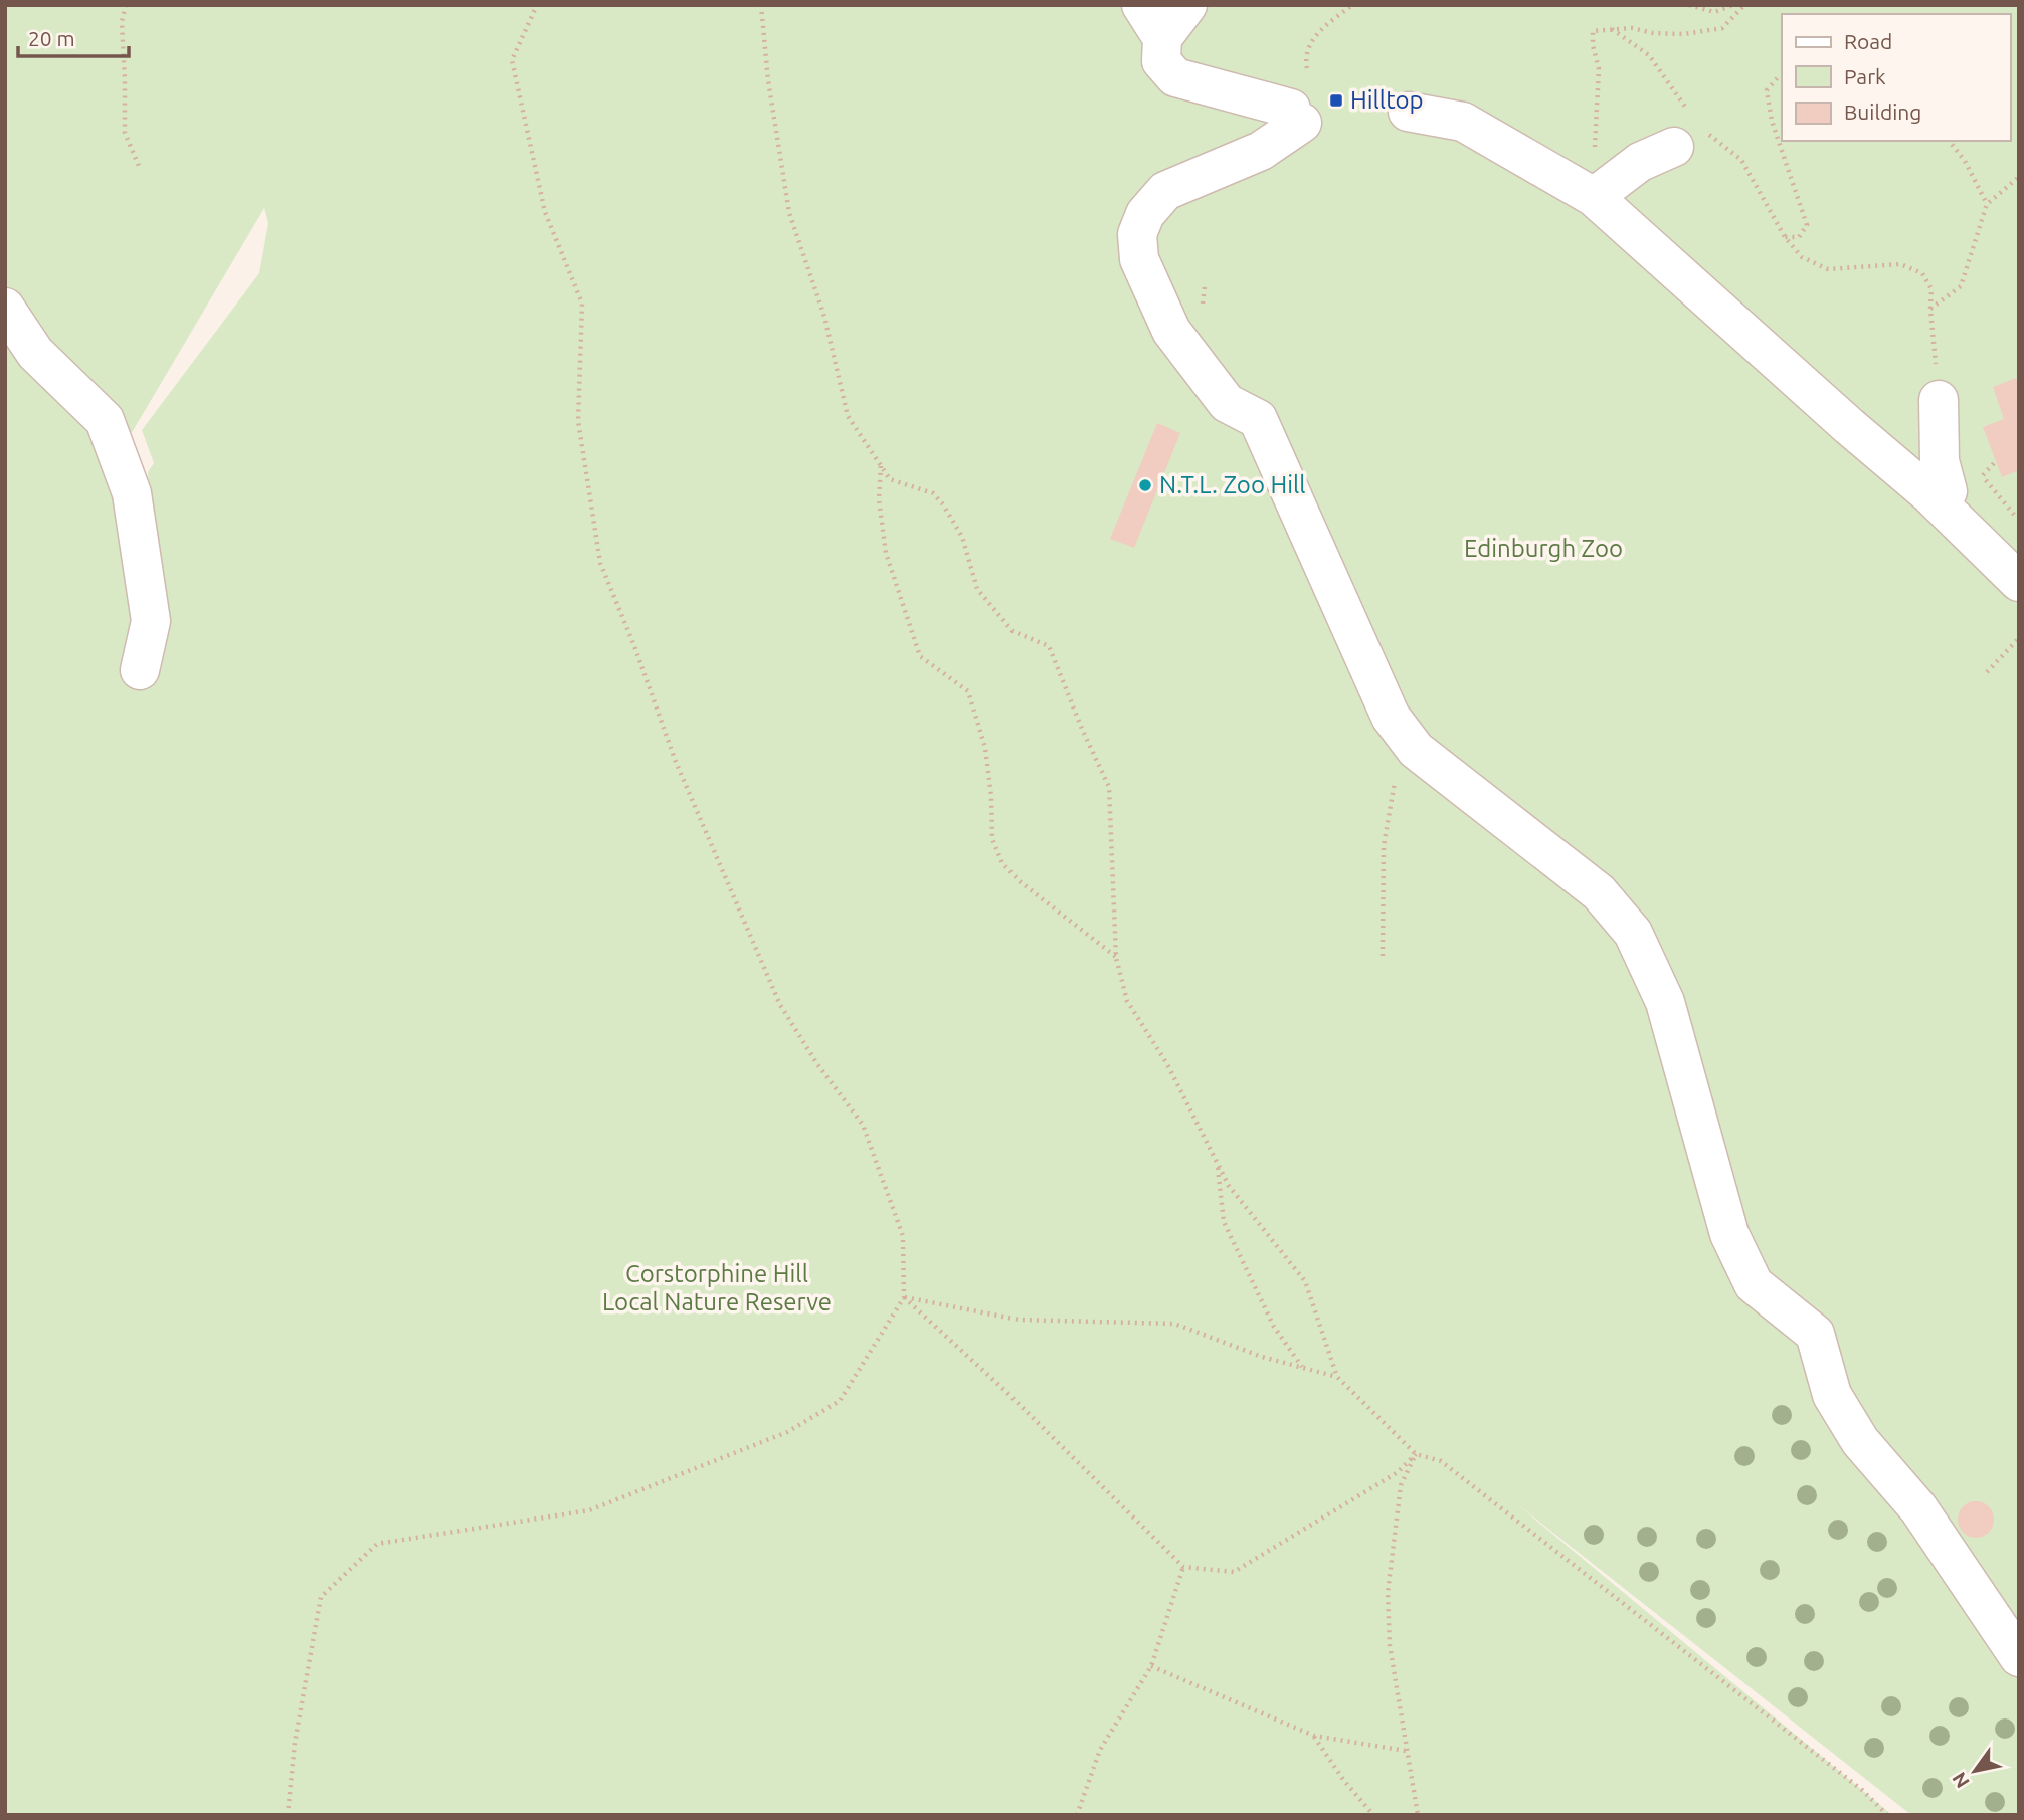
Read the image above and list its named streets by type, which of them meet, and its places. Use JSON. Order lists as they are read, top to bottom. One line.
{"parks":["Edinburgh Zoo","Corstorphine Hill Local Nature Reserve"],"places":{"transit":["Hilltop"],"other":["N.T.L. Zoo Hill"]},"legend":["Road","Park","Building"],"scale_bar":"20 m","north":"bottom left"}
